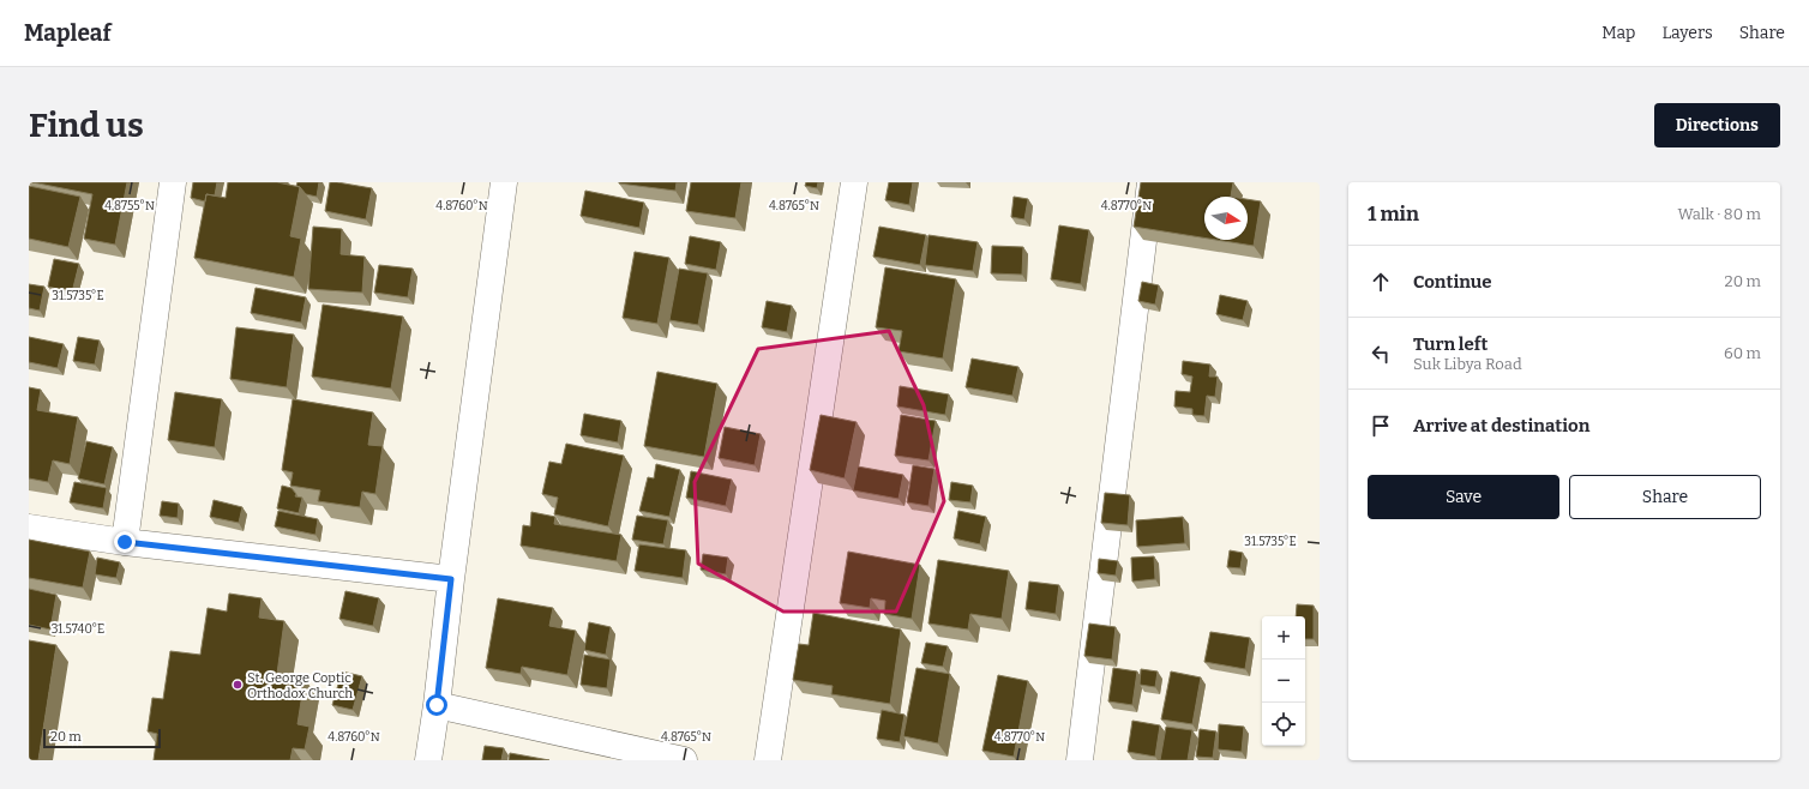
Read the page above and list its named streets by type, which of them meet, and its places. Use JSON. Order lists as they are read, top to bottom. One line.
{"places":["St. George Coptic Orthodox Church"],"scale_bar":"20 m","north":"right","page":{"header":"Mapleaf","nav":["Map","Layers","Share"],"buttons":["Directions",["Save","Share"]],"title":"Find us","heading":["1 min","Walk · 80 m"],"list":[["Continue","20 m"],["Turn left","Suk Libya Road","60 m"],"Arrive at destination"],"map_buttons":["+","−"],"scale":"20 m"},"coordinates":["4.8755°N","4.8760°N","4.8765°N","4.8770°N","31.5735°E","31.5740°E"]}
